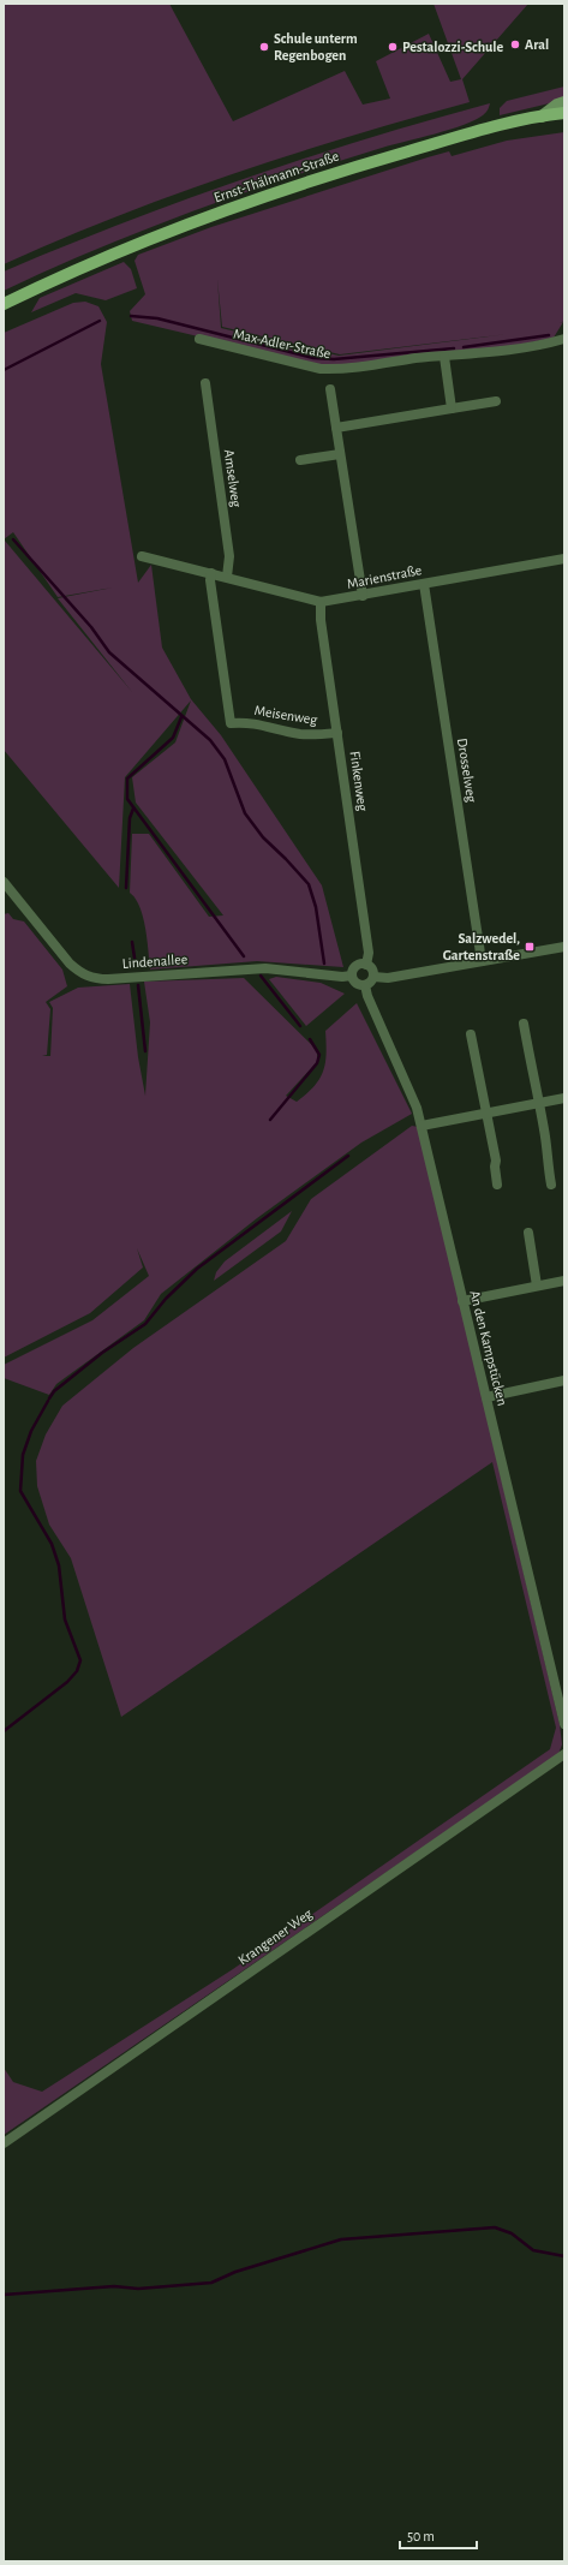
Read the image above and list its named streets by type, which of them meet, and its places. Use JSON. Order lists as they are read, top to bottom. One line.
{"streets":{"main road":["Ernst-Thälmann-Straße"],"street":["Max-Adler-Straße","Amselweg","Marienstraße","Meisenweg","Drosselweg","Finkenweg","Lindenallee","An den Kampstücken","Krangener Weg"]},"crossings":[["Amselweg","Marienstraße"],["Marienstraße","Meisenweg"],["Marienstraße","Drosselweg"],["Marienstraße","Finkenweg"],["Meisenweg","Finkenweg"],["Finkenweg","Lindenallee"],["Finkenweg","An den Kampstücken"],["Lindenallee","An den Kampstücken"]],"places":{"other":["Aral","Schule unterm Regenbogen","Pestalozzi-Schule"],"transit":["Salzwedel, Gartenstraße"]},"scale_bar":"50 m"}
